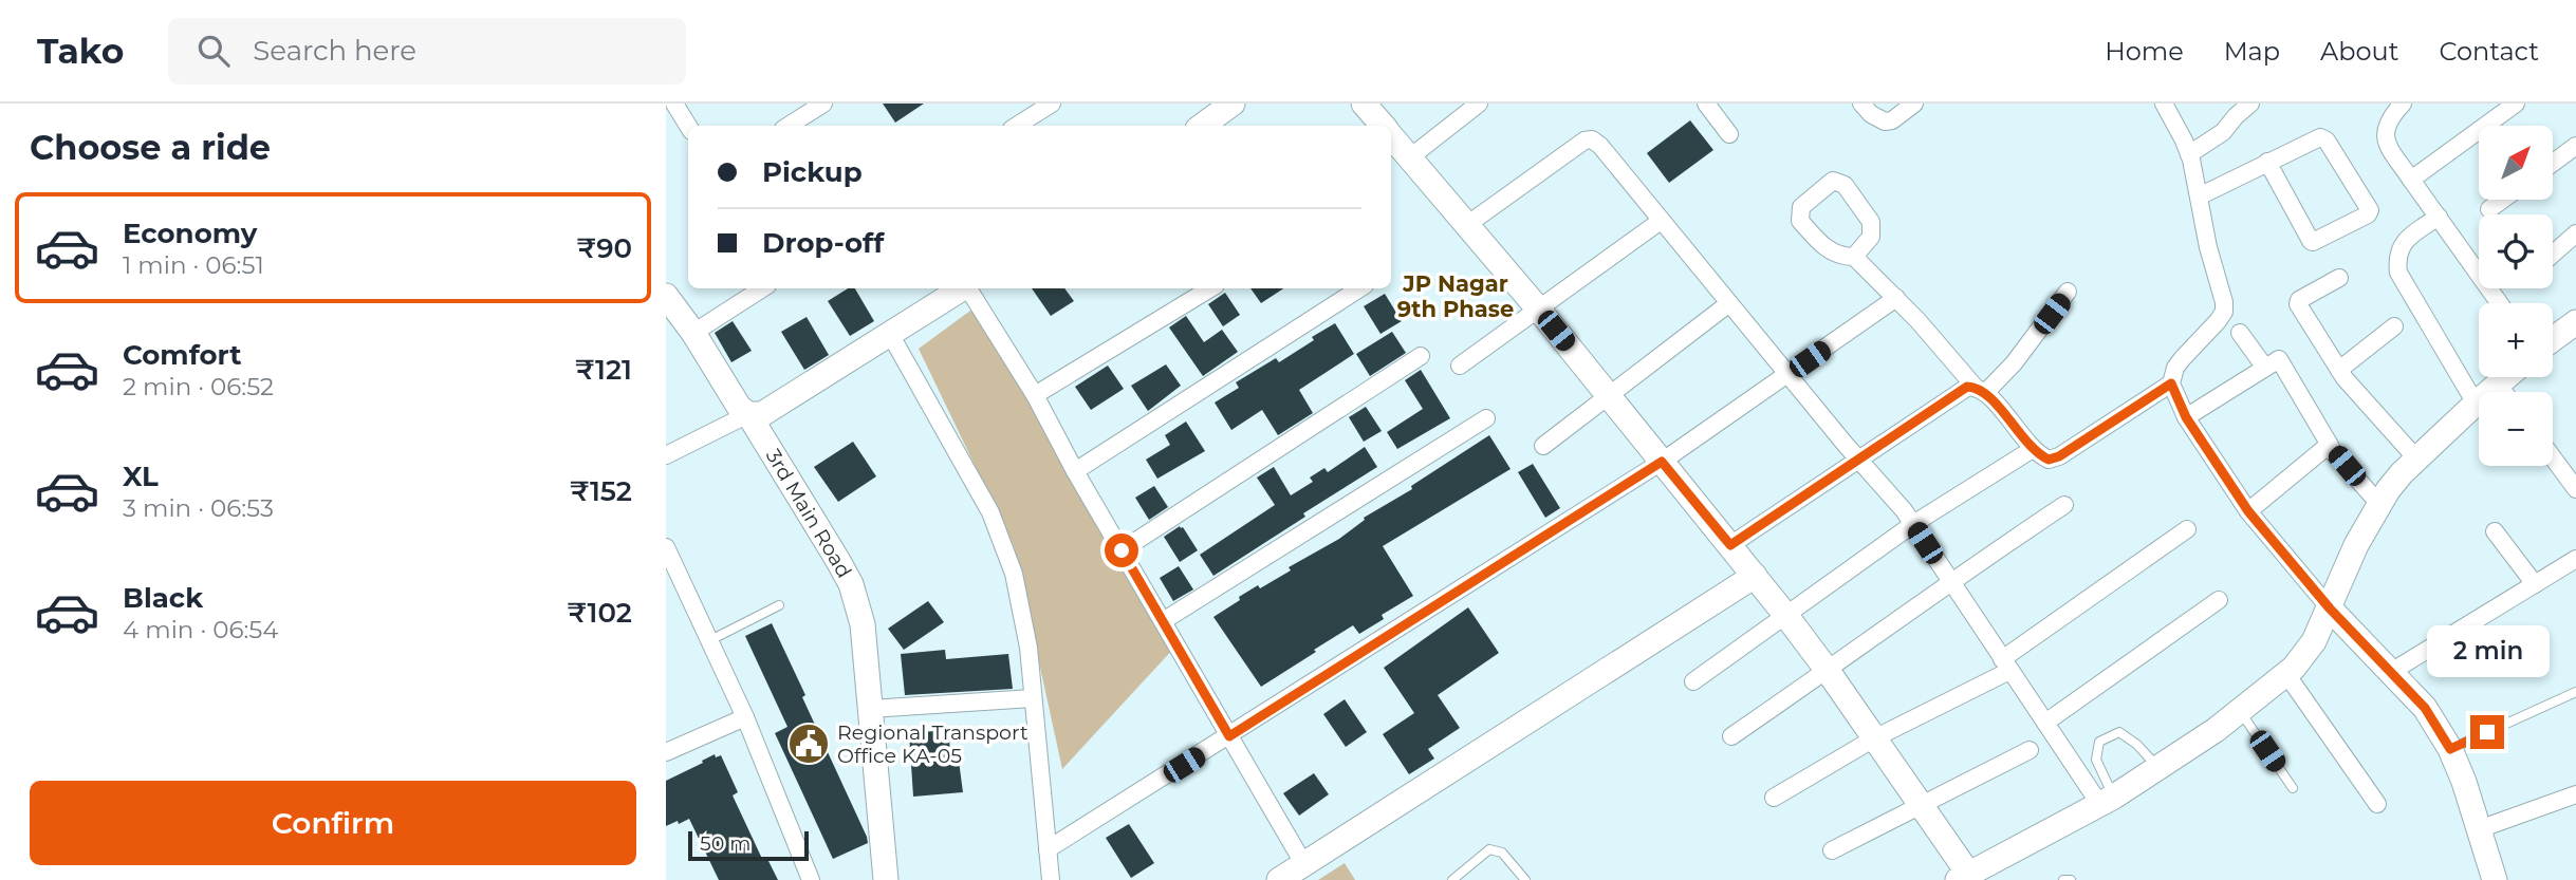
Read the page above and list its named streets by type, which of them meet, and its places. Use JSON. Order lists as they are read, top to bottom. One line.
{"streets":{"street":["3rd Main Road"]},"districts":["JP Nagar 9th Phase"],"places":{"public building":["Regional Transport Office KA-05"]},"scale_bar":"50 m","north":"top right","page":{"header":"Tako","search":"Search here","nav":["Home","Map","About","Contact"],"heading":"Choose a ride","map_buttons":["+","−"],"banner":["Pickup","Drop-off"],"list":[{"name":"Economy","note":"1 min · 06:51","value":"₹90"},{"name":"Comfort","note":"2 min · 06:52","value":"₹121"},{"name":"XL","note":"3 min · 06:53","value":"₹152"},{"name":"Black","note":"4 min · 06:54","value":"₹102"}],"bubble":"2 min","buttons":"Confirm","scale":"50 m"}}
